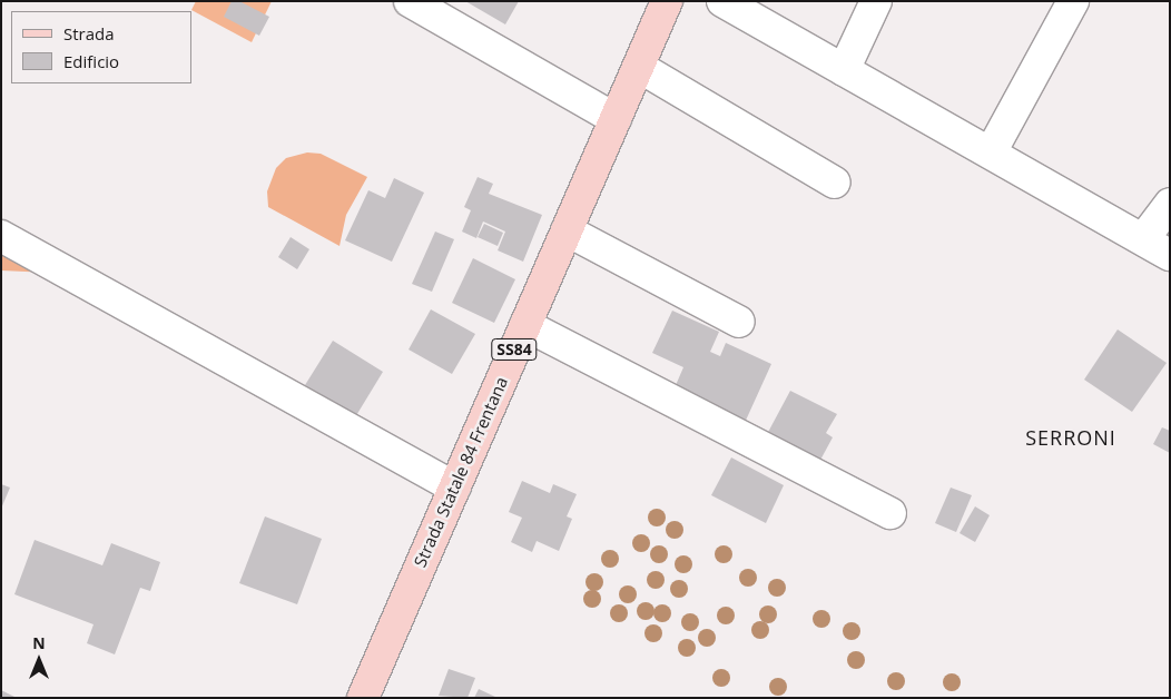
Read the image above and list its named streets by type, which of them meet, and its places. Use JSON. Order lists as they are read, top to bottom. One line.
{"streets":{"main road":["SS84","Strada Statale 84 Frentana"]},"districts":["SERRONI"],"legend":["Strada","Edificio"],"north":"top"}
